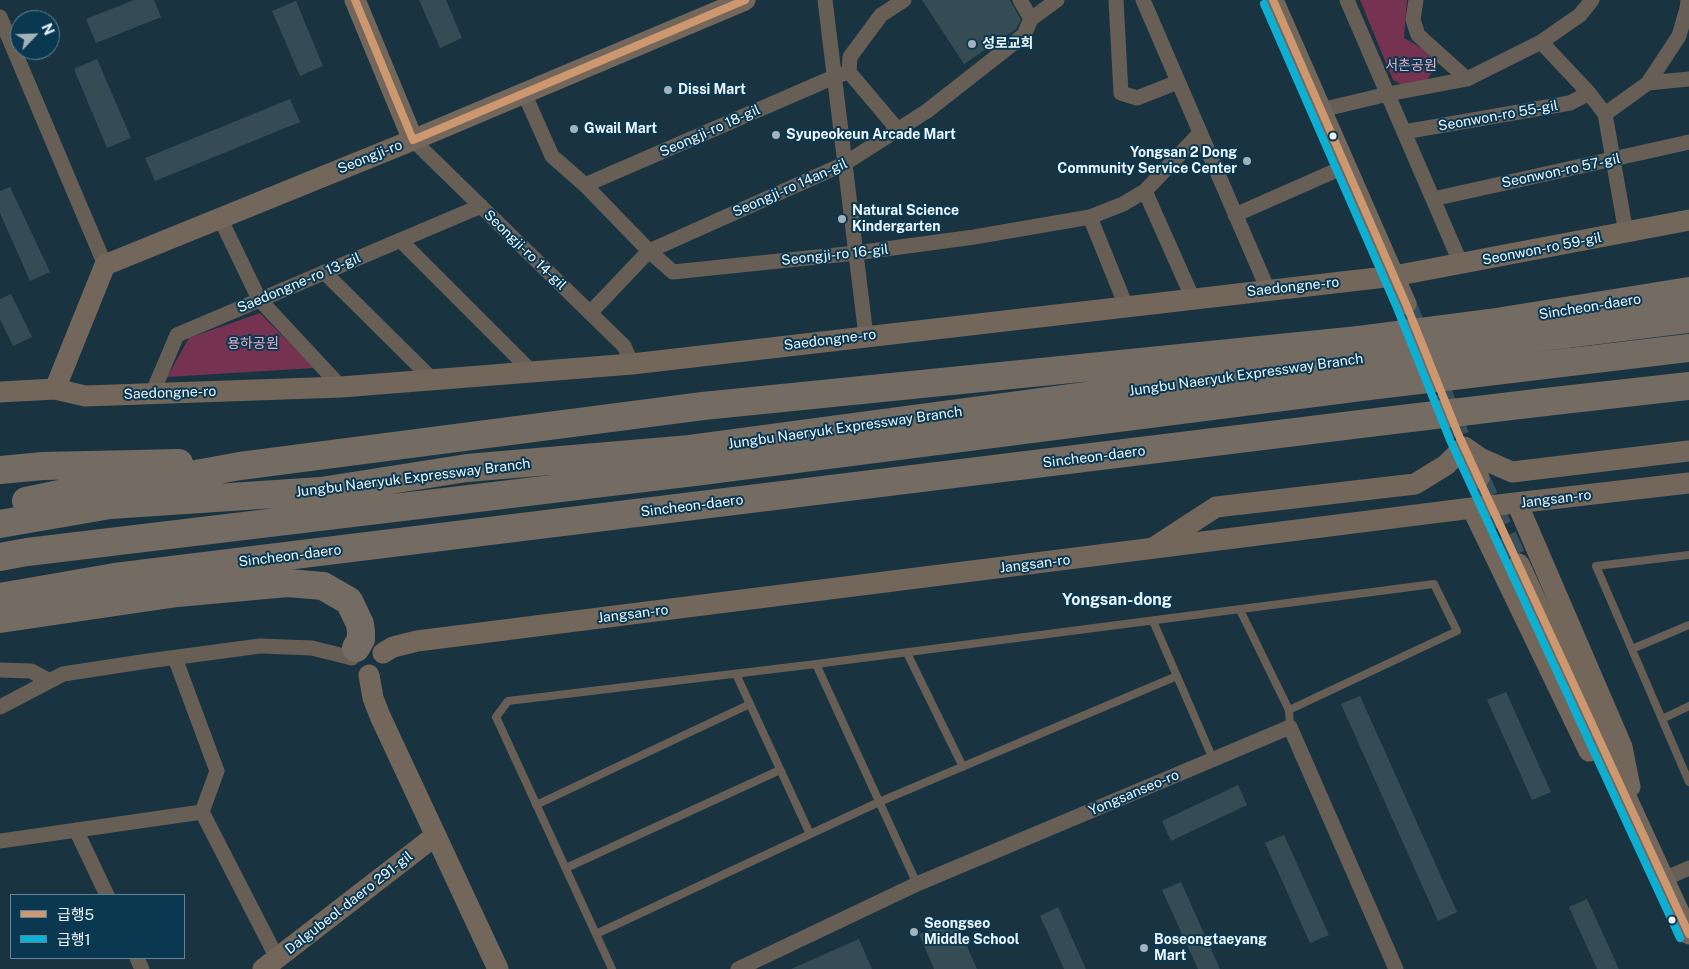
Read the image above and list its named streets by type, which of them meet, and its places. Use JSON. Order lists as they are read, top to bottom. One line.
{"streets":{"highway":["Sincheon-daero","Jungbu Naeryuk Expressway Branch"],"street":["Seonwon-ro 55-gil","Seongji-ro 18-gil","Seongji-ro","Seonwon-ro 57-gil","Seongji-ro 14an-gil","Seonwon-ro 59-gil","Seongji-ro 14-gil","Seongji-ro 16-gil","Saedongne-ro 13-gil","Saedongne-ro","Jangsan-ro","Yongsanseo-ro","Dalgubeol-daero 291-gil"]},"crossings":[["Seongji-ro 18-gil","Seongji-ro 16-gil"],["Seongji-ro","Seongji-ro 14-gil"],["Seongji-ro","Seongji-ro 16-gil"],["Seongji-ro 14an-gil","Seongji-ro 14-gil"],["Seongji-ro 14an-gil","Seongji-ro 16-gil"],["Seonwon-ro 59-gil","Saedongne-ro"],["Seongji-ro 14-gil","Saedongne-ro 13-gil"],["Seongji-ro 14-gil","Saedongne-ro"],["Saedongne-ro 13-gil","Saedongne-ro"]],"districts":["Yongsan-dong"],"parks":["서촌공원","용하공원"],"places":["성로교회","Dissi Mart","Gwail Mart","Syupeokeun Arcade Mart","Yongsan 2 Dong Community Service Center","Natural Science Kindergarten","Seongseo Middle School","Boseongtaeyang Mart"],"lines":["transit line 급행5","transit line 급행1"],"legend":["급행5","급행1"],"north":"top right"}
